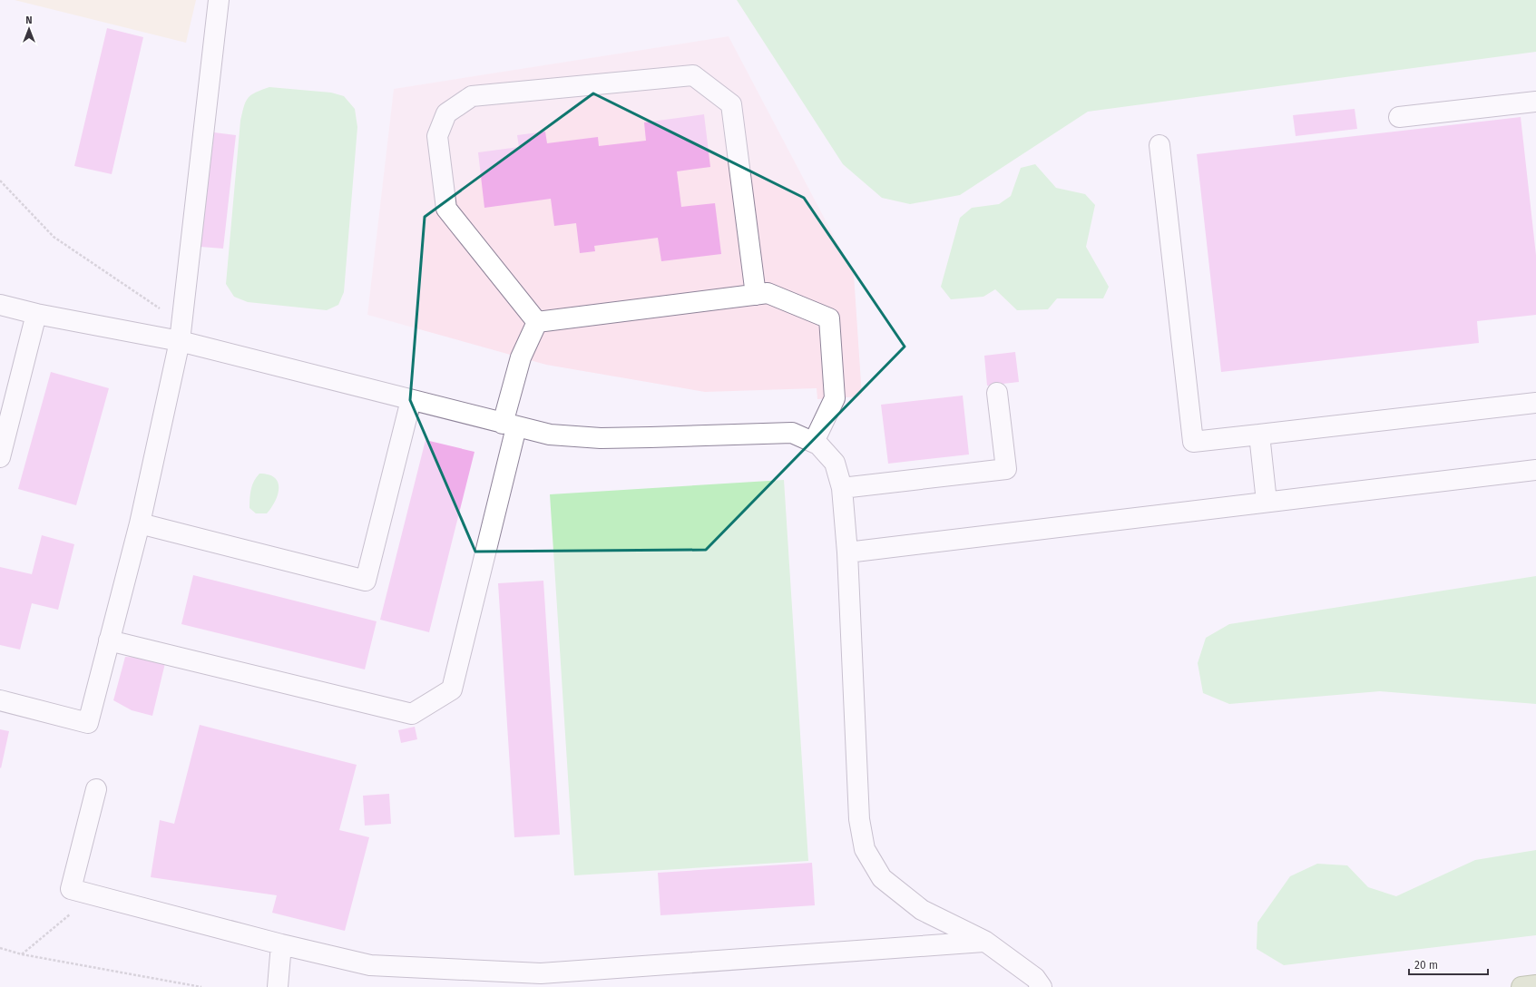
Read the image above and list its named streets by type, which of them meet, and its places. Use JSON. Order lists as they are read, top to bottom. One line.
{"scale_bar":"20 m","north":"top"}
